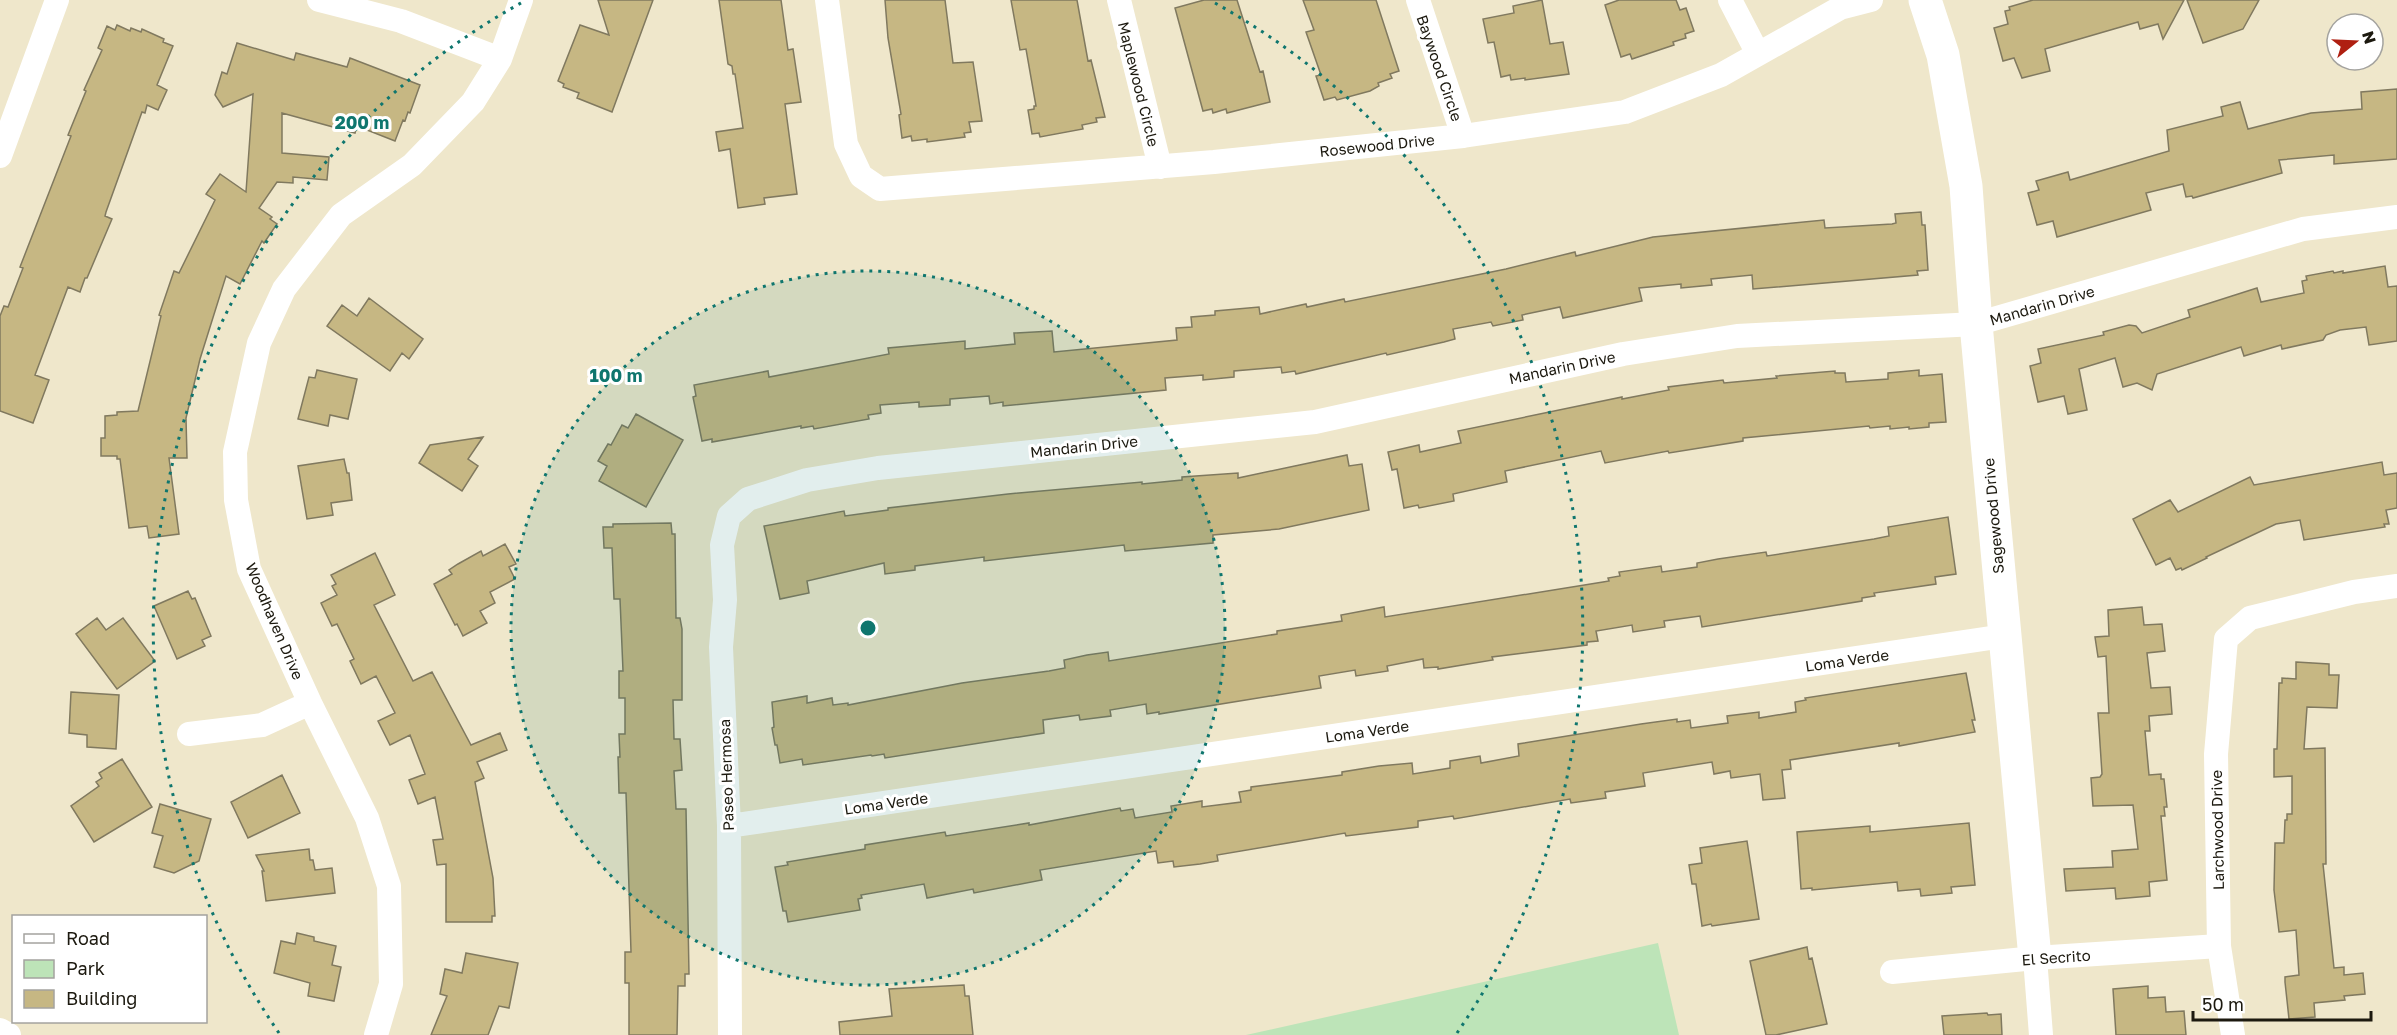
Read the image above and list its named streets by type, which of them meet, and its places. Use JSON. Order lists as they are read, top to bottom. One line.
{"streets":{"street":["Baywood Circle","Maplewood Circle","Rosewood Drive","Mandarin Drive","Sagewood Drive","Woodhaven Drive","Loma Verde","Paseo Hermosa","Larchwood Drive","El Secrito"]},"crossings":[["Baywood Circle","Rosewood Drive"],["Maplewood Circle","Rosewood Drive"],["Mandarin Drive","Sagewood Drive"],["Mandarin Drive","Paseo Hermosa"],["Sagewood Drive","Loma Verde"],["Sagewood Drive","El Secrito"],["Loma Verde","Paseo Hermosa"],["Larchwood Drive","El Secrito"]],"legend":["Road","Park","Building"],"scale_bar":"50 m","north":"right","rings":["200 m","100 m"]}
